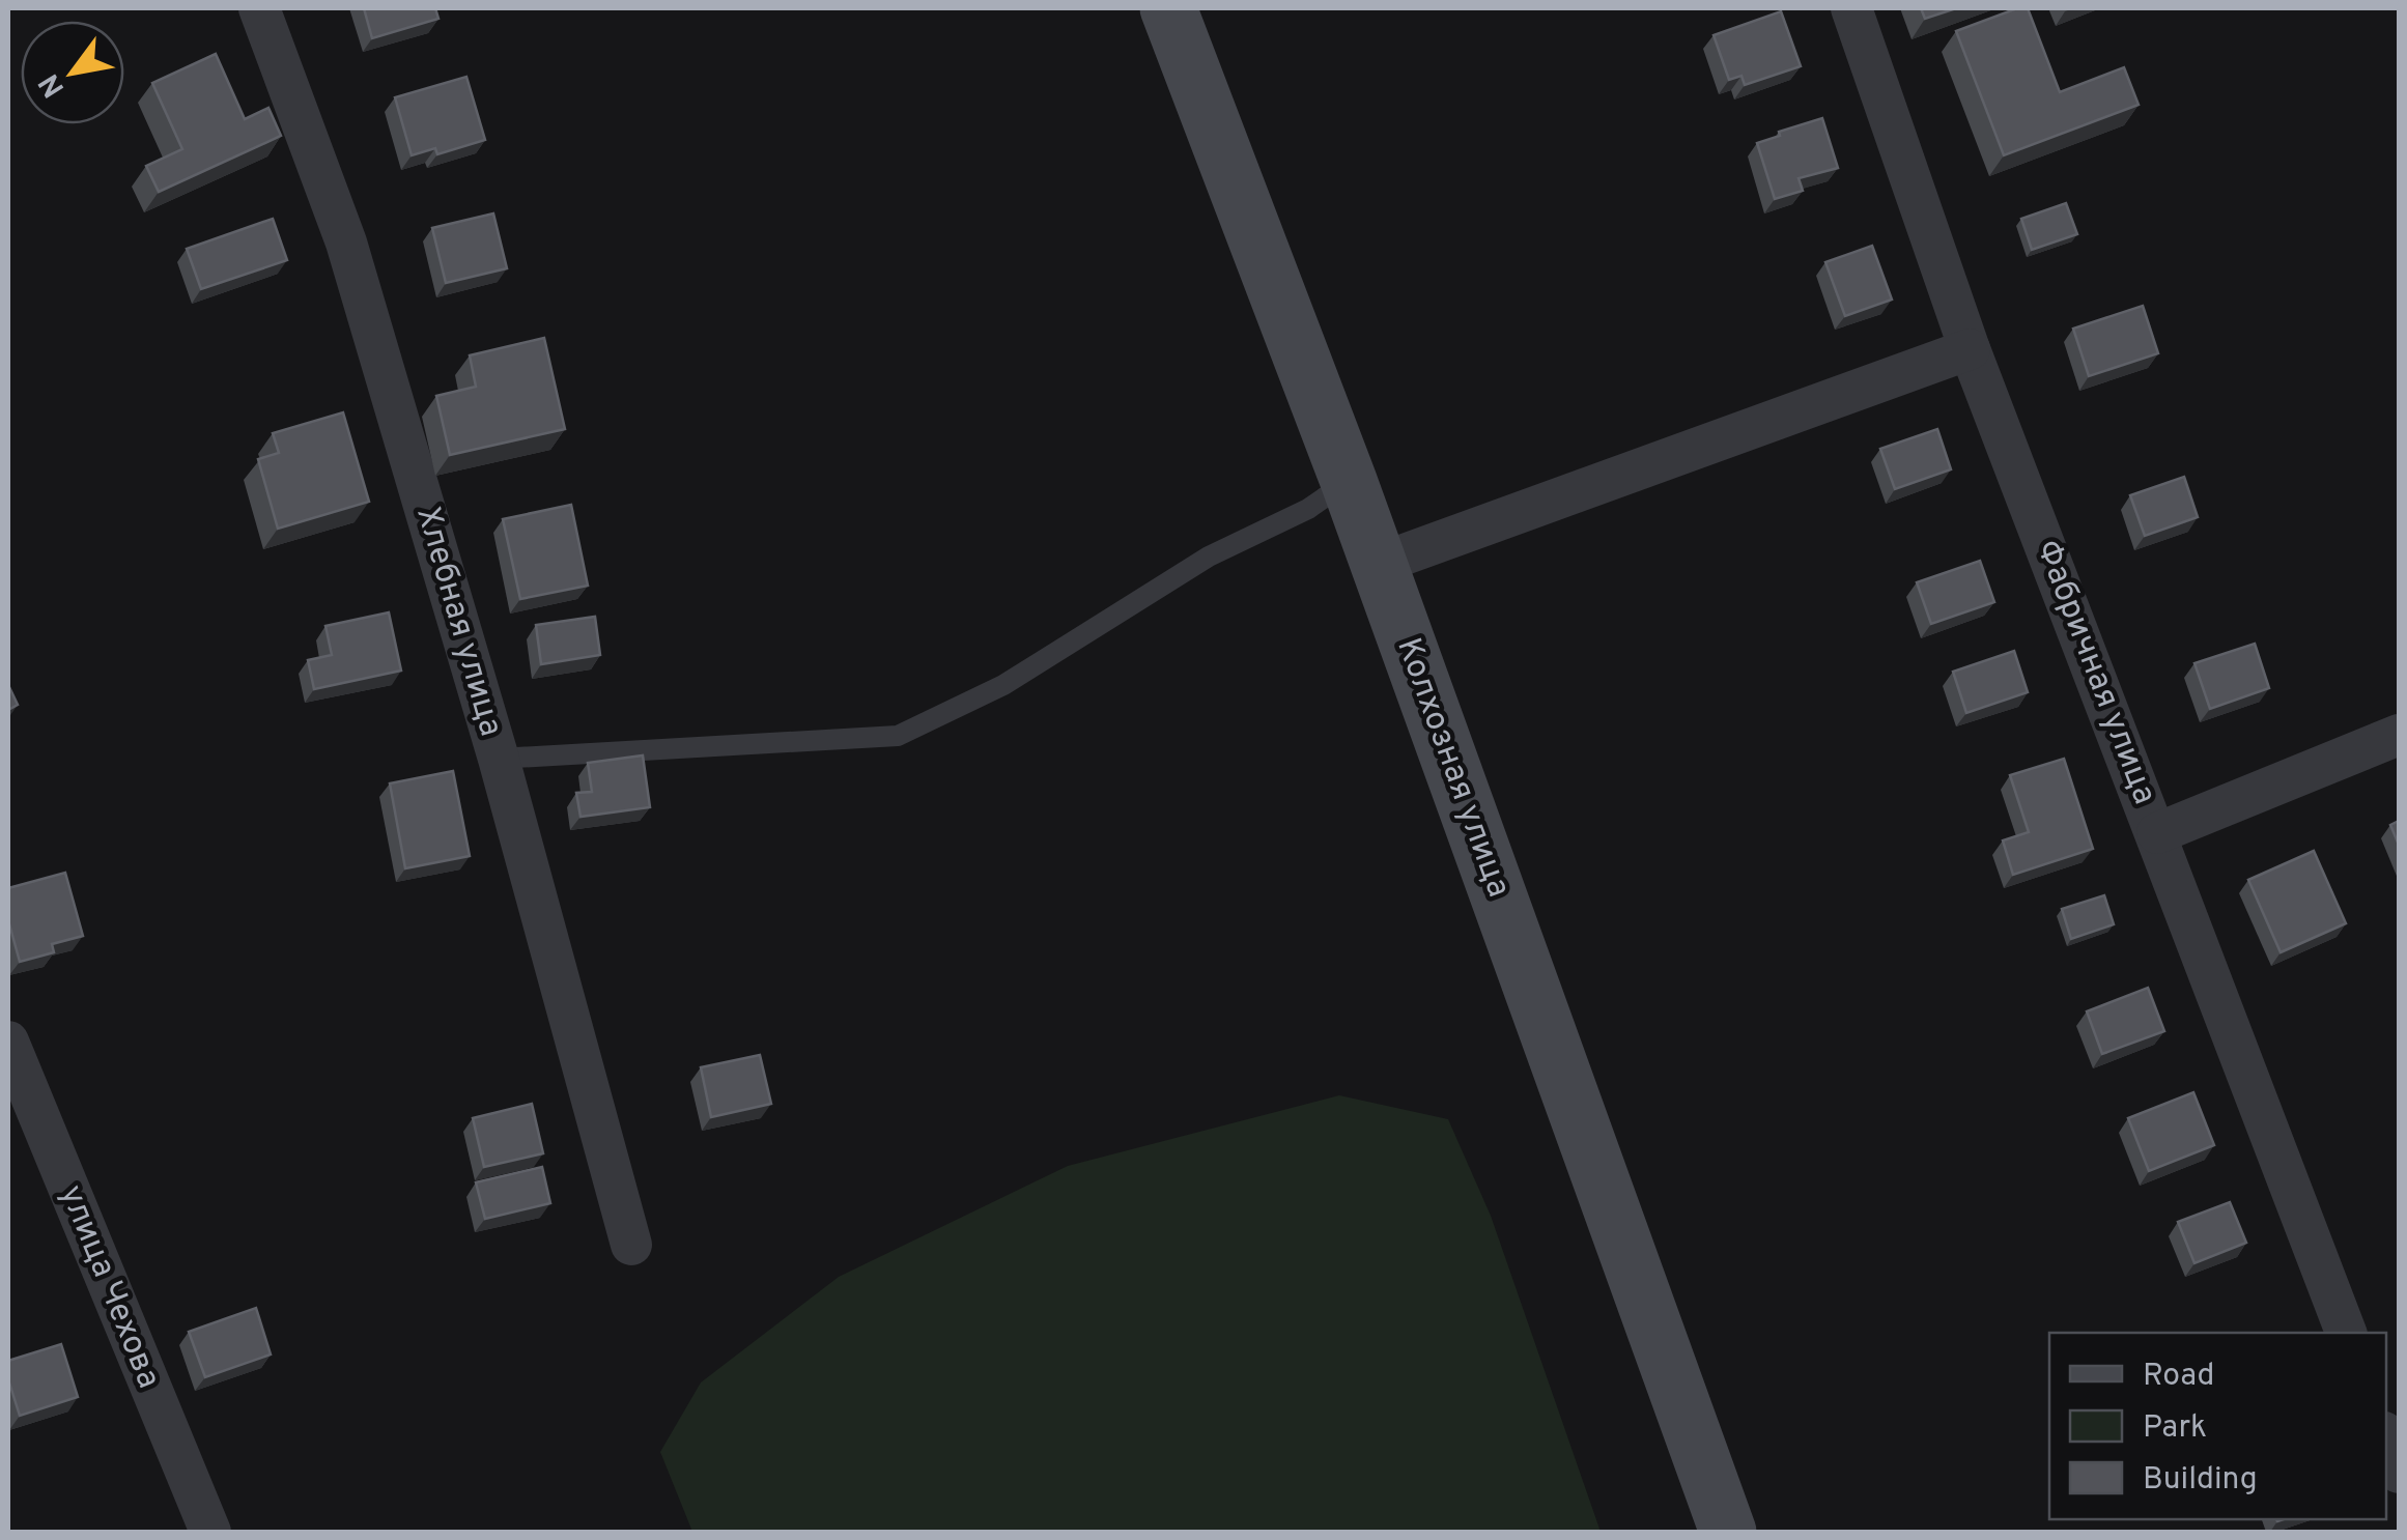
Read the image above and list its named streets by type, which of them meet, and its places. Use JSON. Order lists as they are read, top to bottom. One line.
{"streets":{"street":["Хлебная улица","Фабричная улица","Колхозная улица","улица Чехова"]},"legend":["Road","Park","Building"],"north":"bottom left"}
